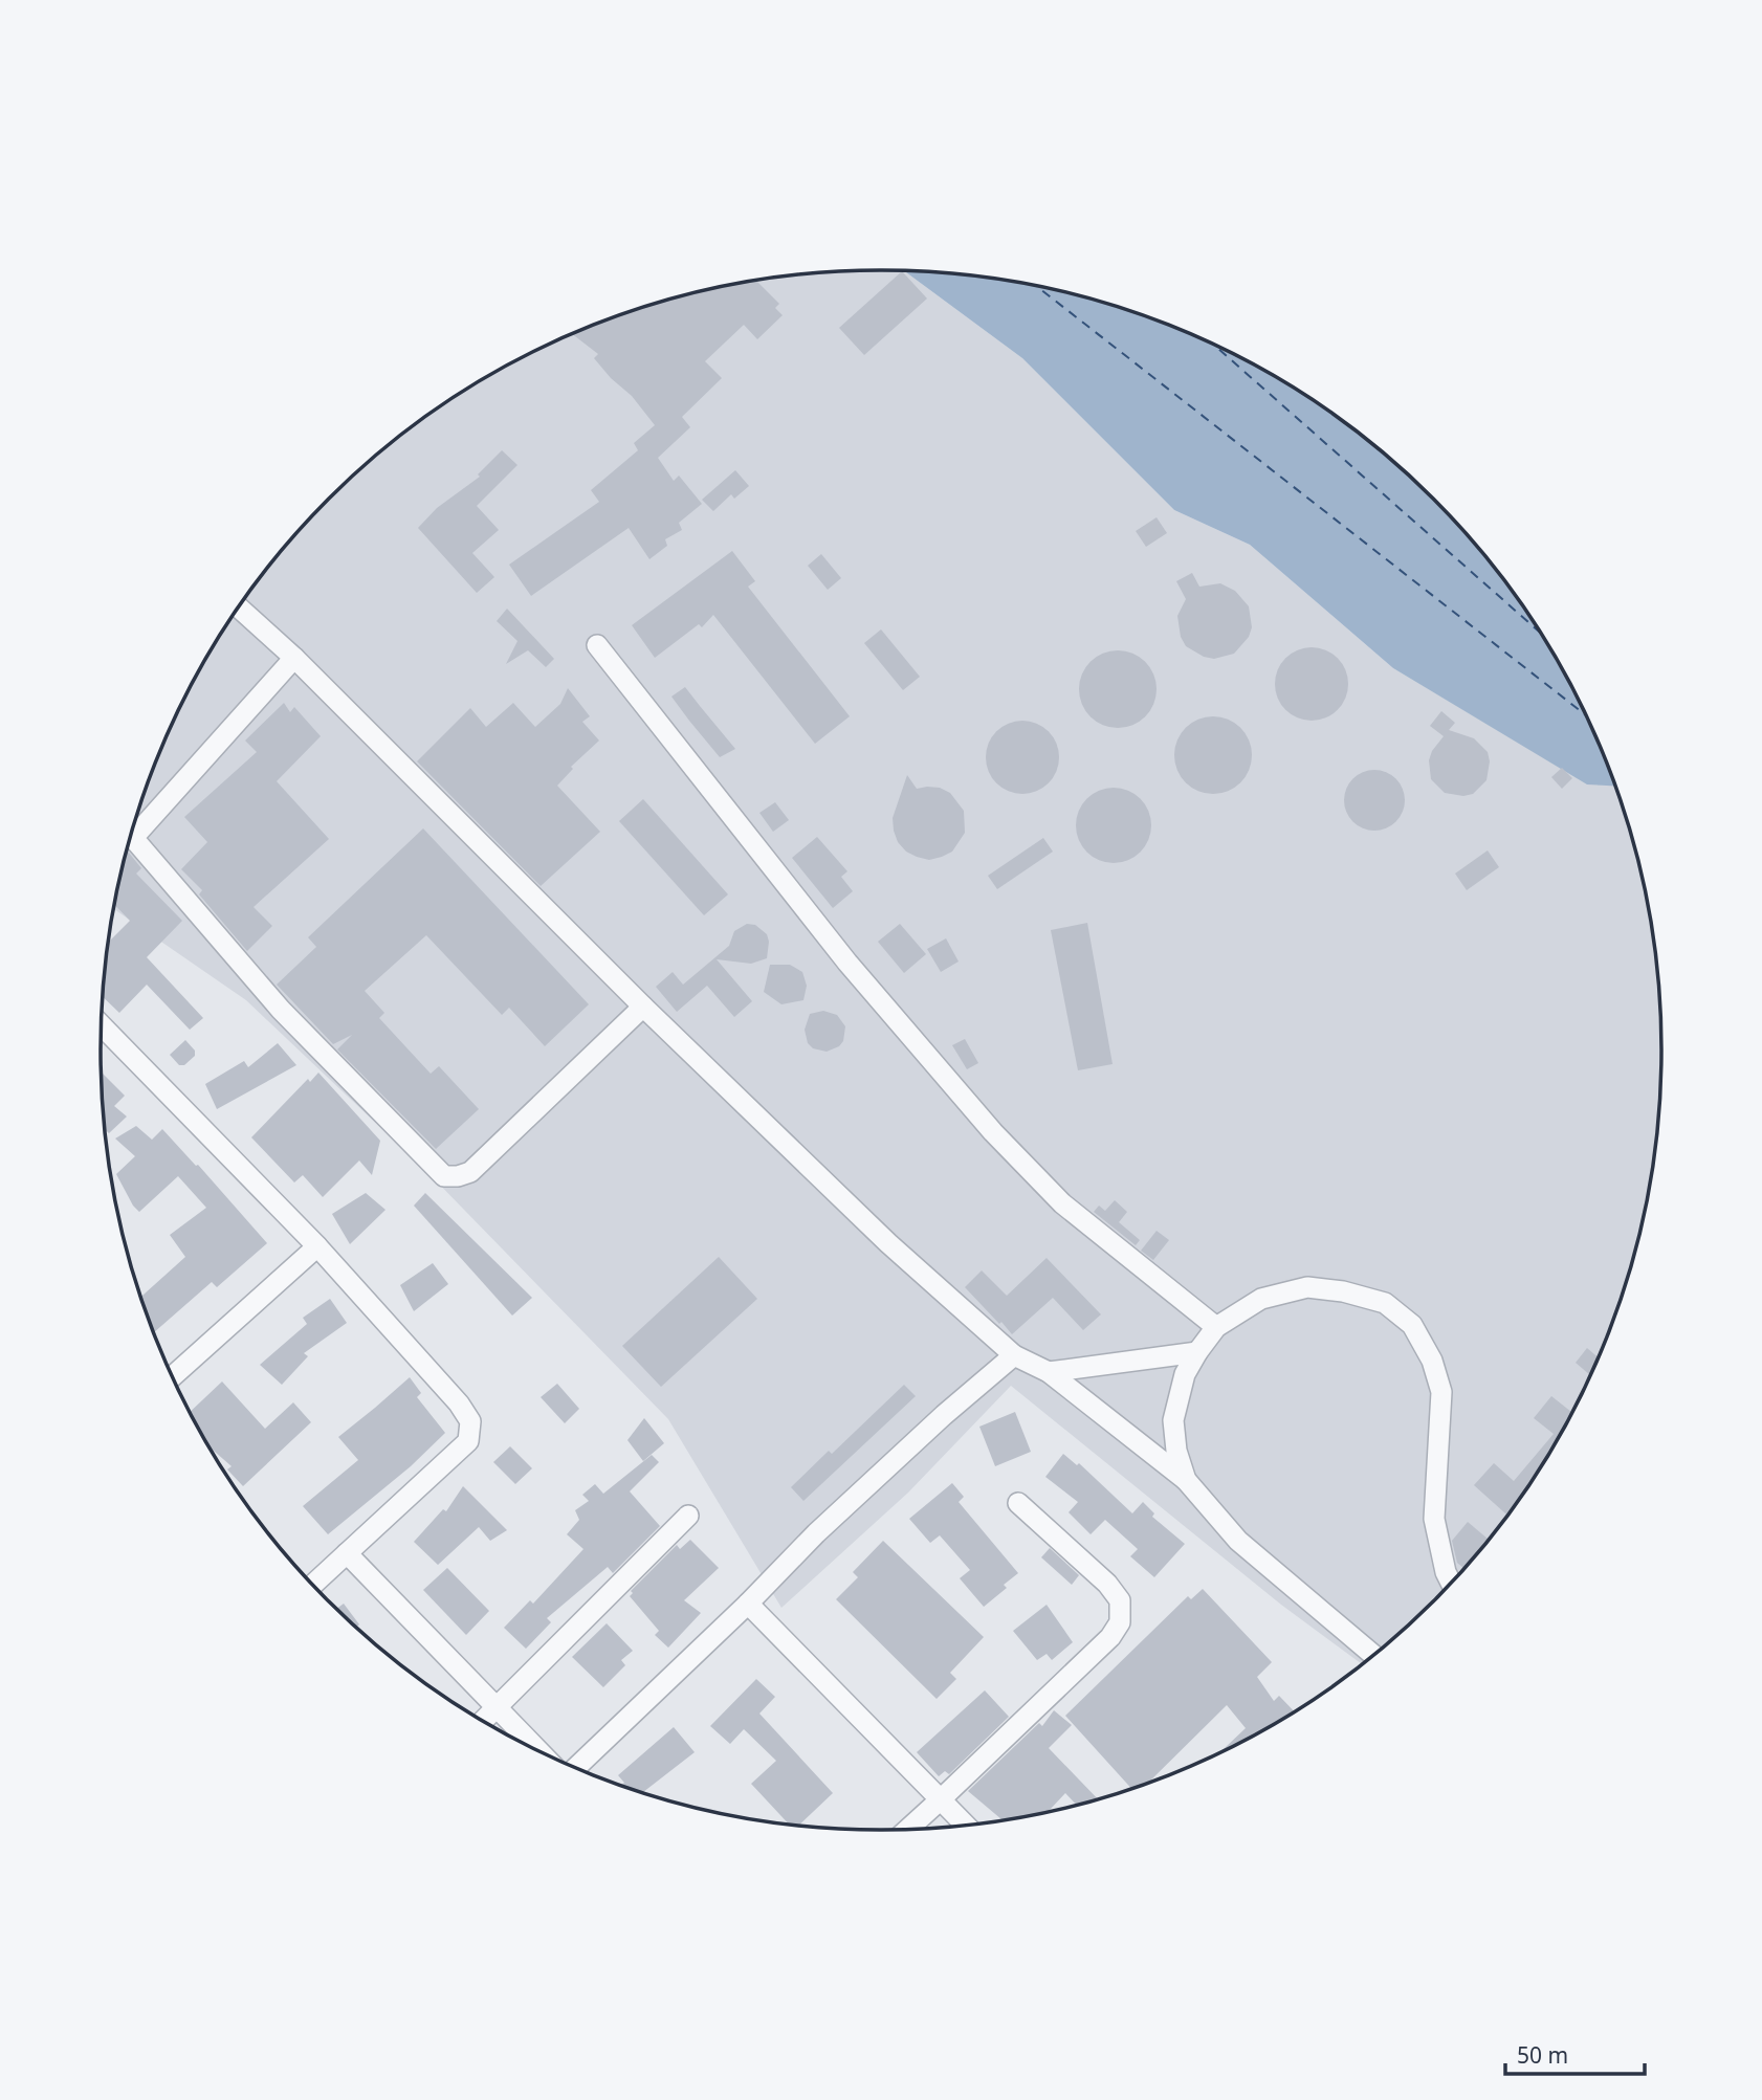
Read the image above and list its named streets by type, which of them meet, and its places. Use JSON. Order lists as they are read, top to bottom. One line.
{"scale_bar":"50 m"}
